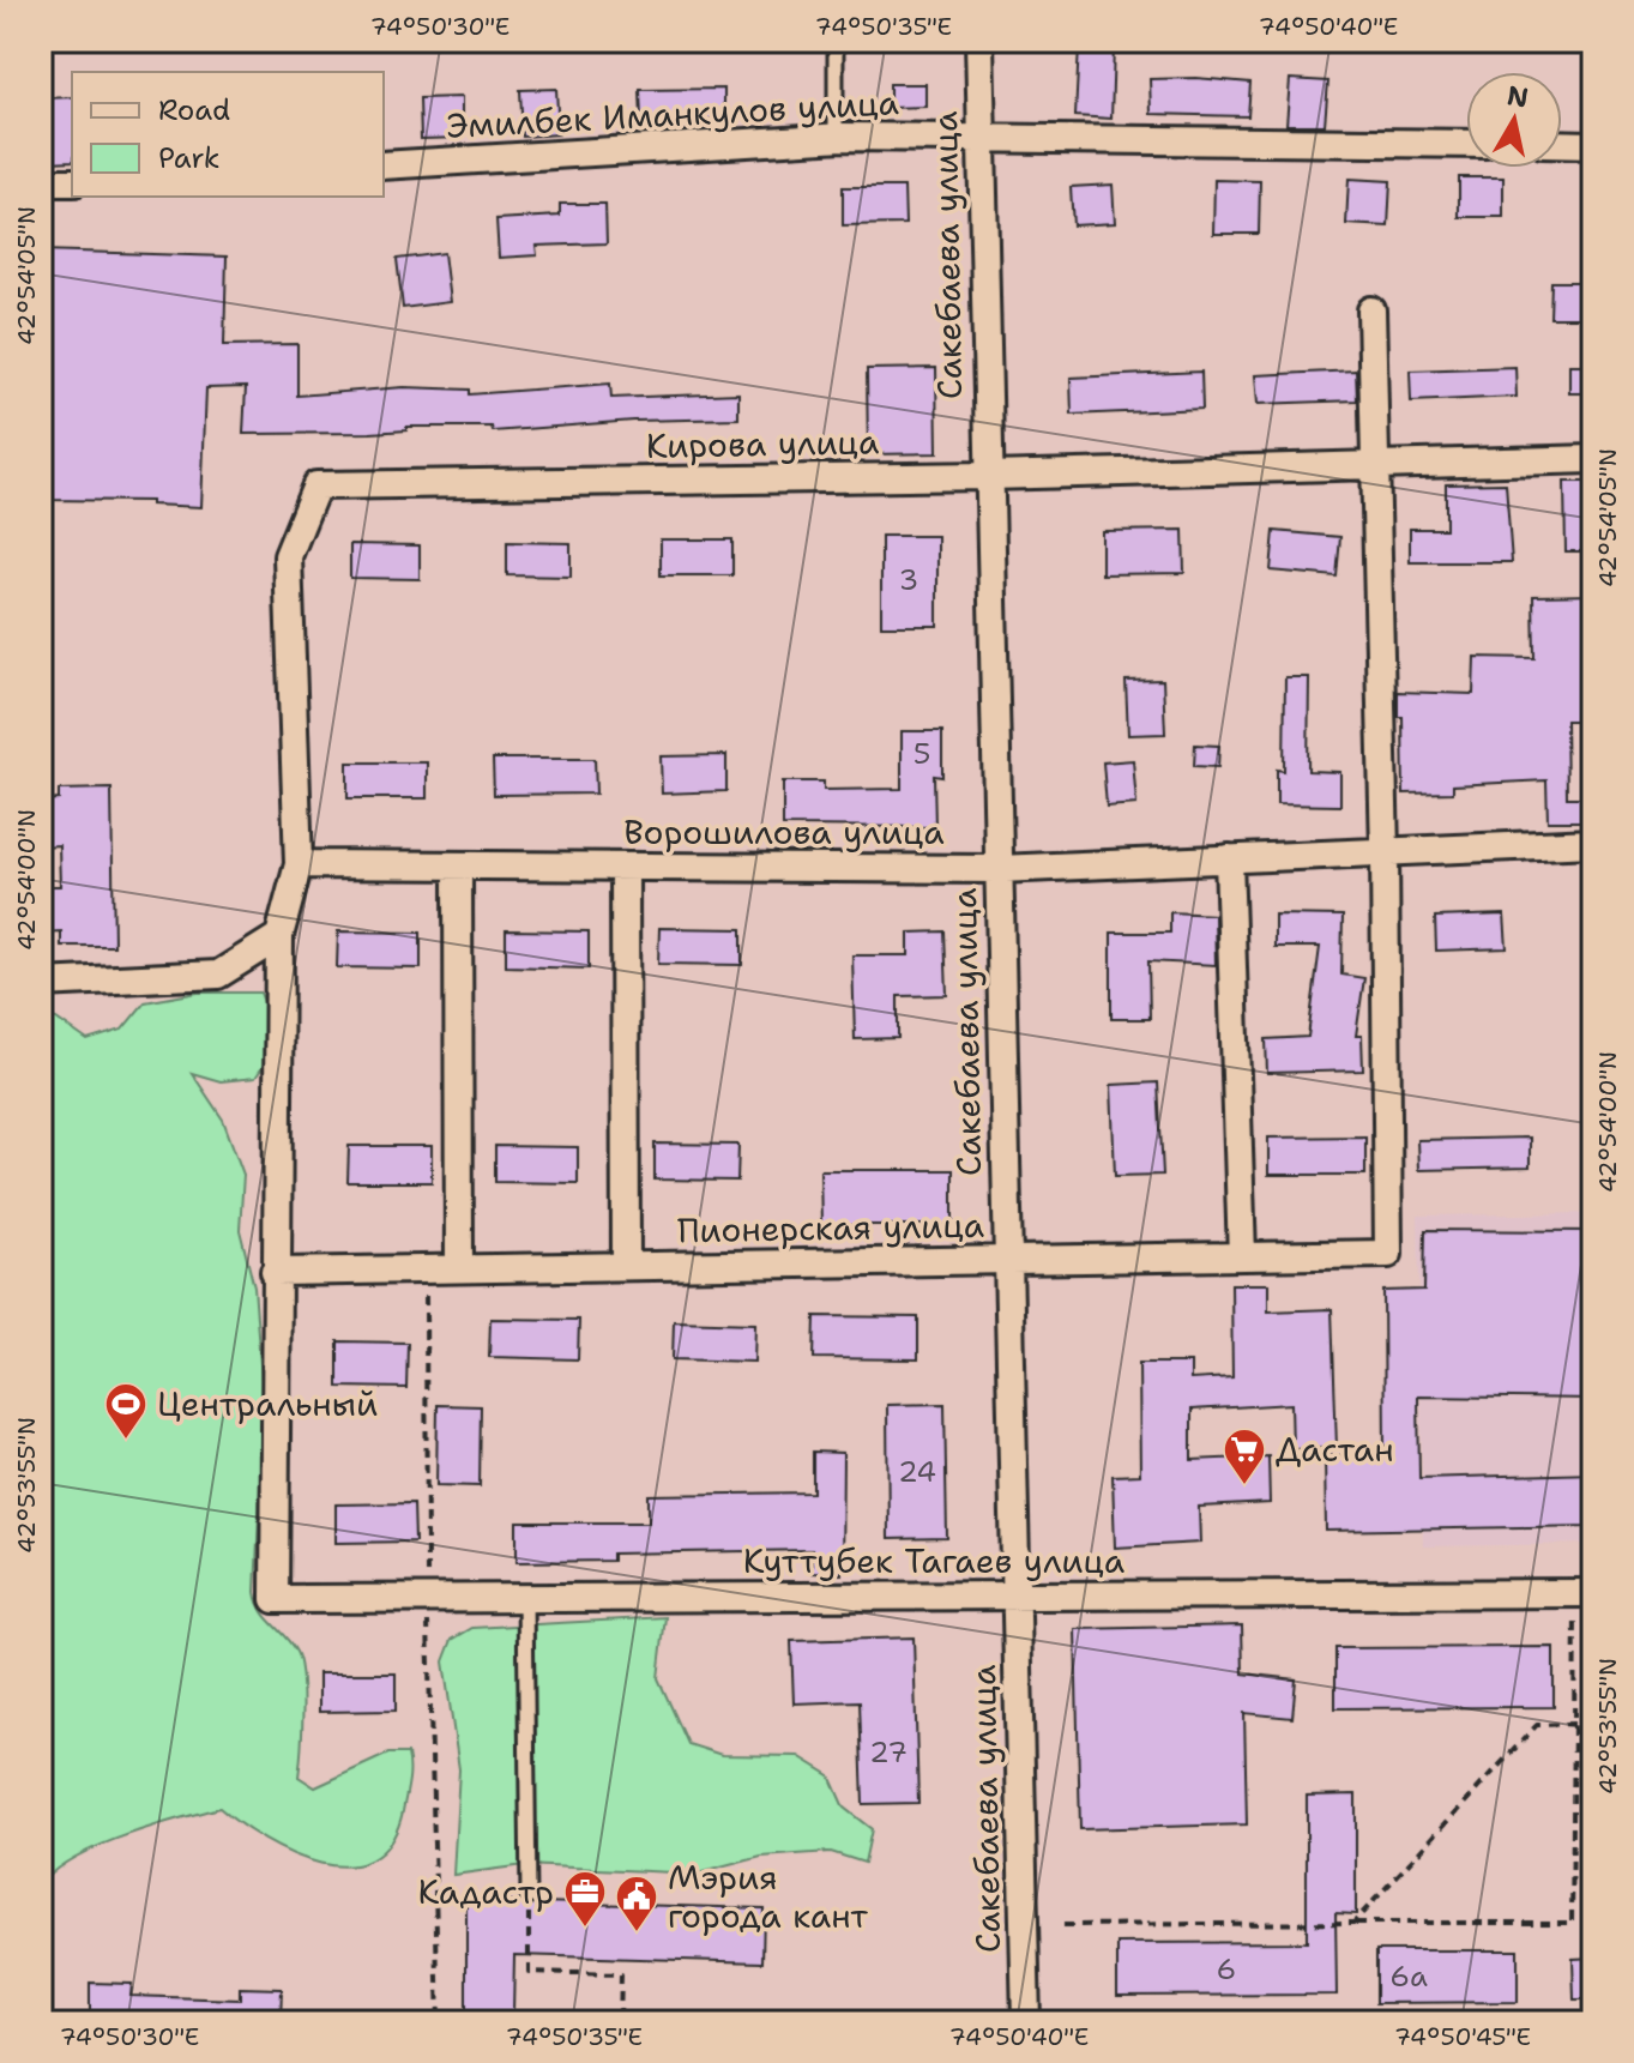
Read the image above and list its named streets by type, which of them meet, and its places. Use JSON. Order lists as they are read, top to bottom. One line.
{"streets":{"street":["Эмилбек Иманкулов улица","Сакебаева улица","Кирова улица","Ворошилова улица","Пионерская улица","Куттубек Тагаев улица"]},"crossings":[["Эмилбек Иманкулов улица","Сакебаева улица"],["Сакебаева улица","Кирова улица"],["Сакебаева улица","Ворошилова улица"],["Сакебаева улица","Пионерская улица"],["Сакебаева улица","Куттубек Тагаев улица"],["Кирова улица","Ворошилова улица"],["Ворошилова улица","Пионерская улица"],["Пионерская улица","Куттубек Тагаев улица"]],"places":{"sports":["Центральный"],"supermarket":["Дастан"],"office":["Кадастр"],"public building":["Мэрия города кант"]},"house_numbers":["3","5","24","27","6","6а"],"legend":["Road","Park"],"north":"top","coordinates":["74°50'30\"E","74°50'35\"E","74°50'40\"E","42°54'05\"N","42°54'00\"N","42°53'55\"N","74°50'45\"E"]}
